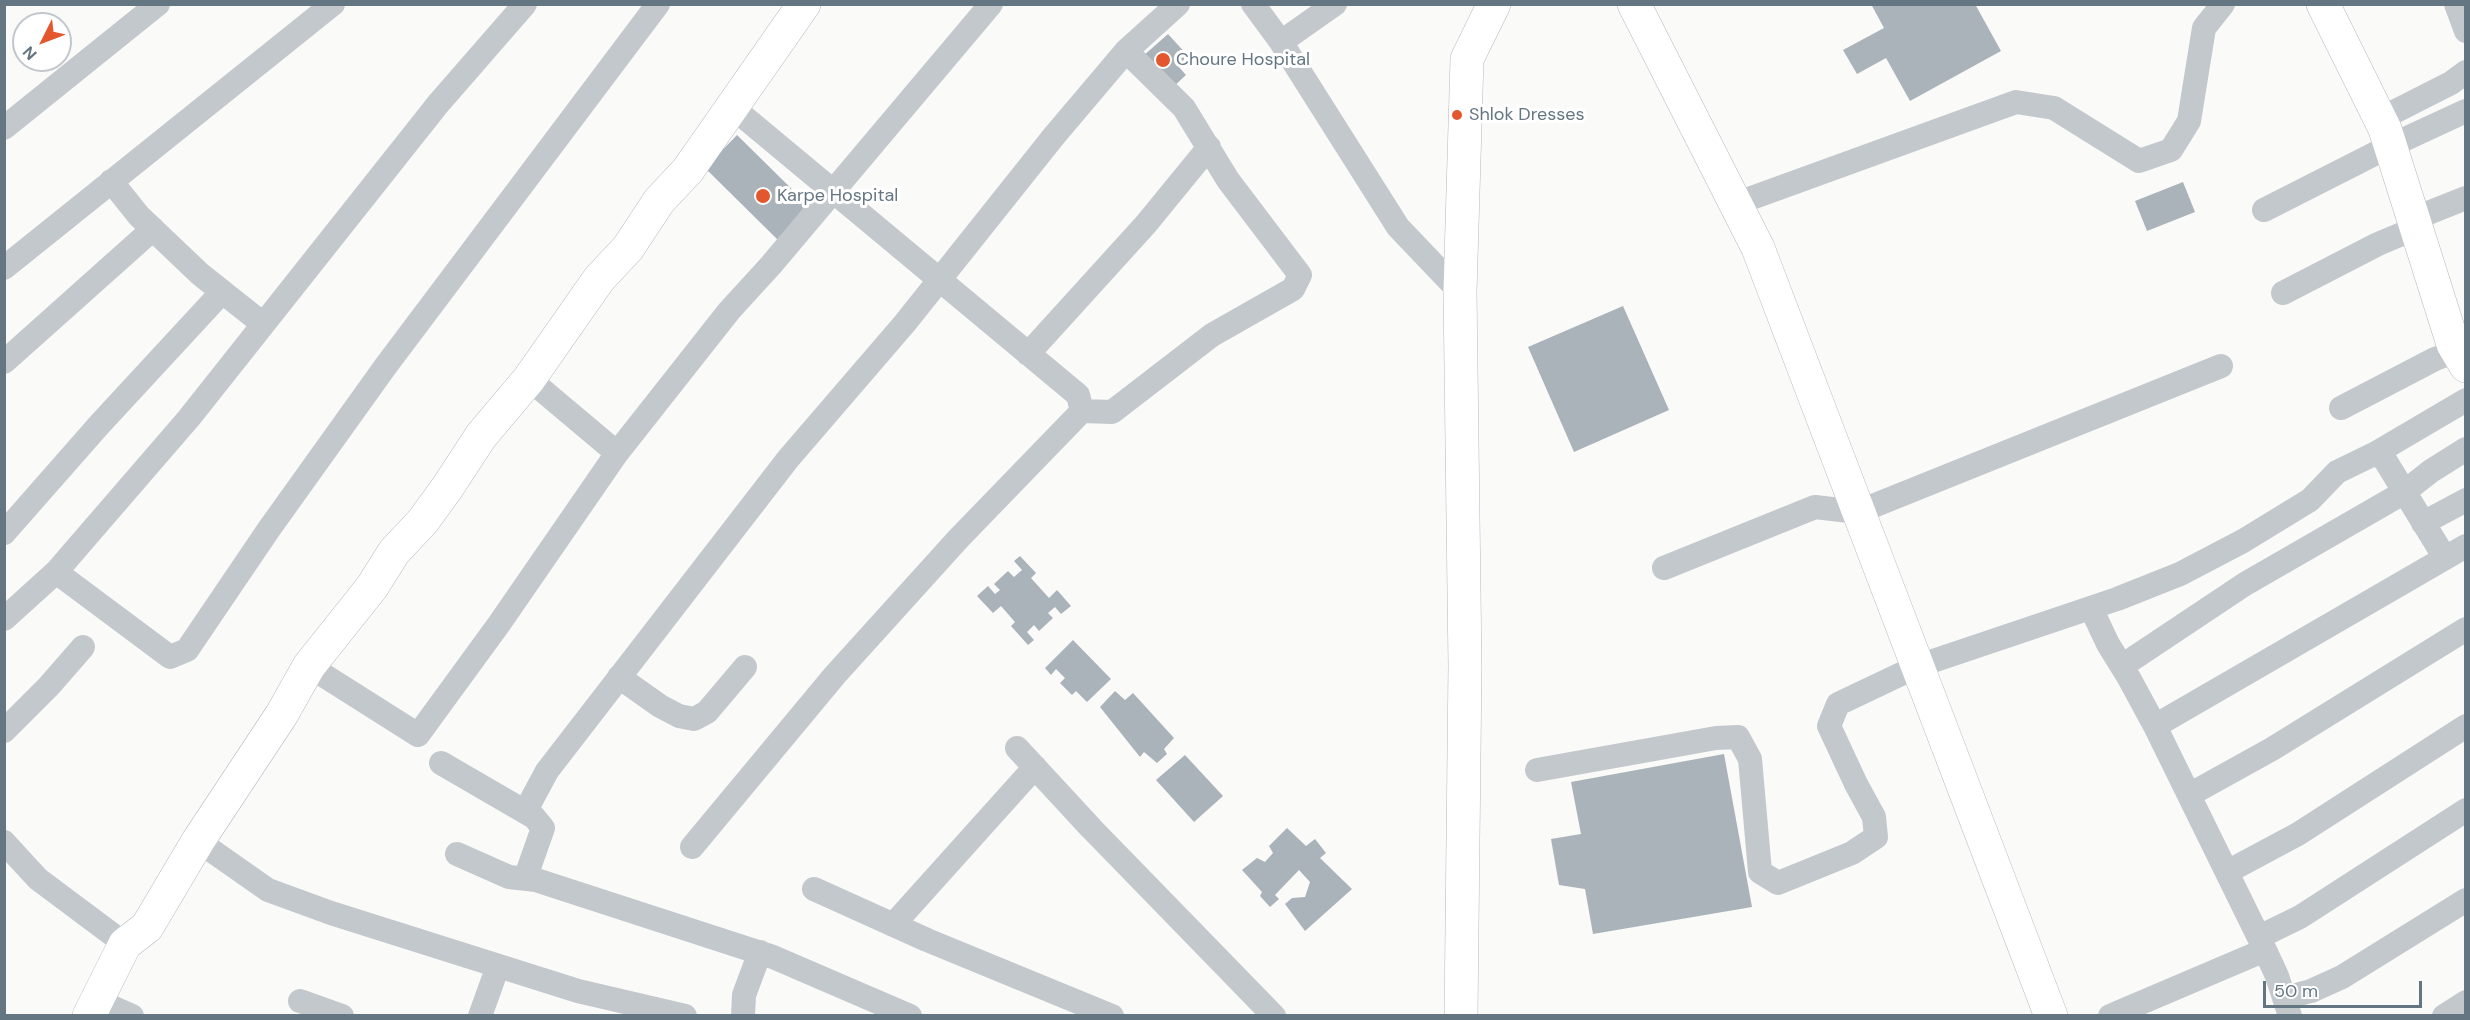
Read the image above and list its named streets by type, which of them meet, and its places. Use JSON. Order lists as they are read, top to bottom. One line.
{"places":["Choure Hospital","Shlok Dresses","Karpe Hospital"],"scale_bar":"50 m","north":"bottom left"}
